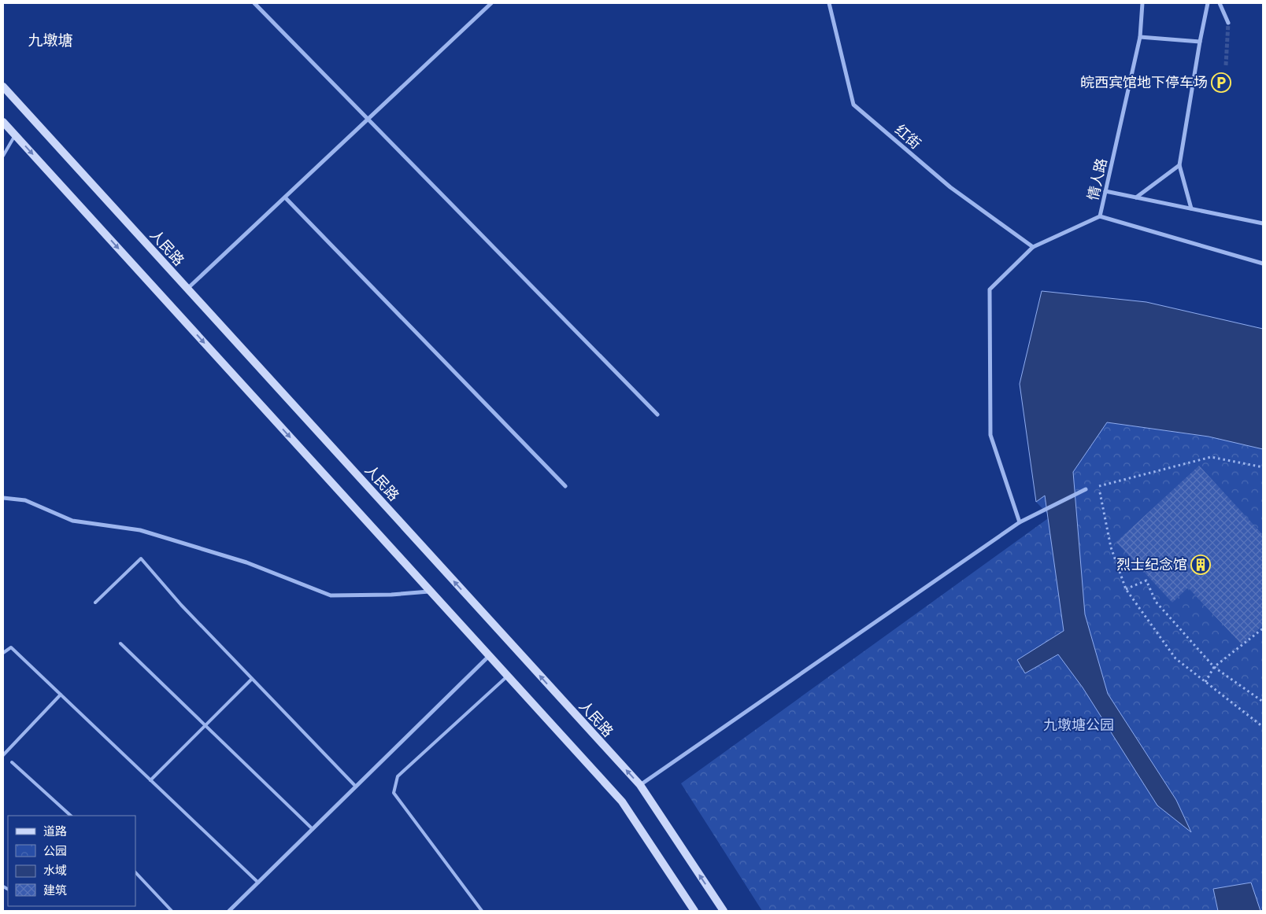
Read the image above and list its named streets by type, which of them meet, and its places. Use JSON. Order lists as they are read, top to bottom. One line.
{"streets":{"main road":["人民路"],"street":["红街","情人路"]},"districts":["九墩塘"],"parks":["九墩塘公园"],"places":{"parking":["皖西宾馆地下停车场"],"building":["烈士纪念馆"]},"legend":["道路","公园","水域","建筑"]}
